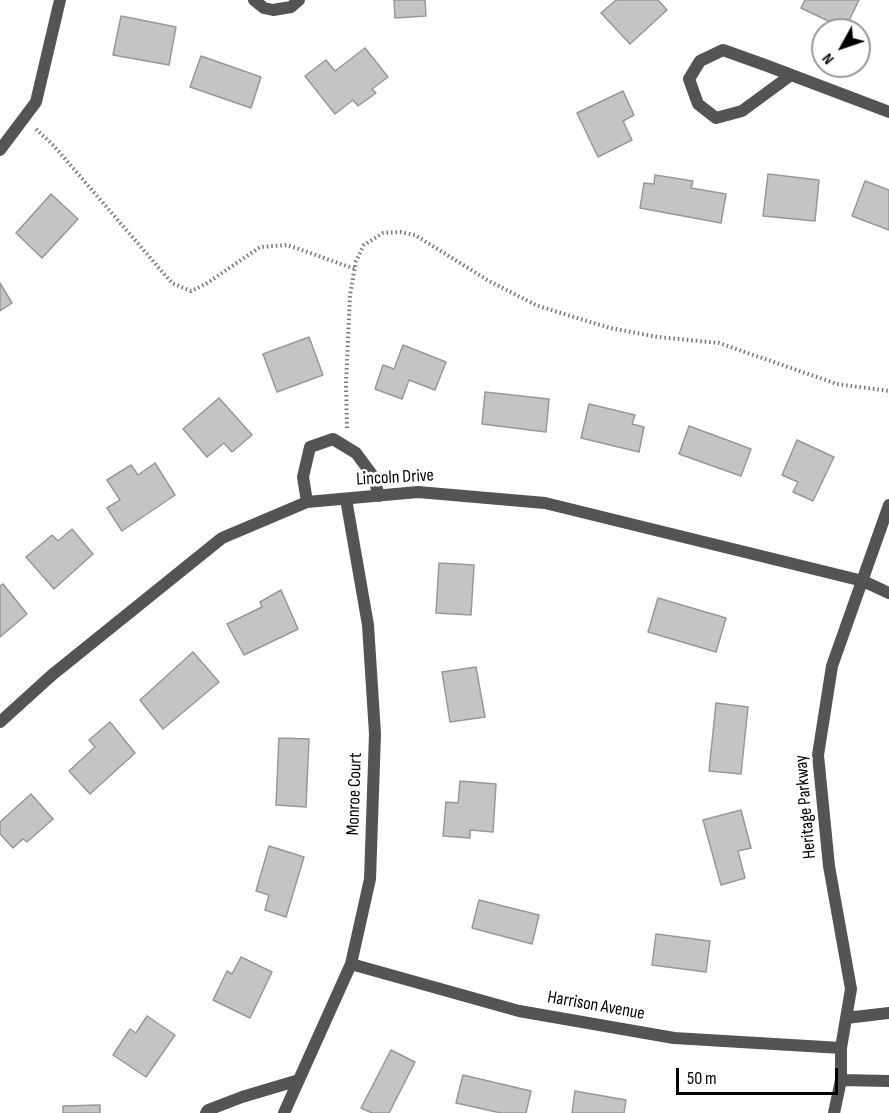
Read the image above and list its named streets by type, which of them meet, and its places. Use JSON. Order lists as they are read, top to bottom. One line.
{"streets":{"street":["Lincoln Drive","Monroe Court","Heritage Parkway","Harrison Avenue"]},"crossings":[["Lincoln Drive","Monroe Court"],["Lincoln Drive","Heritage Parkway"],["Monroe Court","Harrison Avenue"],["Heritage Parkway","Harrison Avenue"]],"scale_bar":"50 m","north":"bottom left"}
